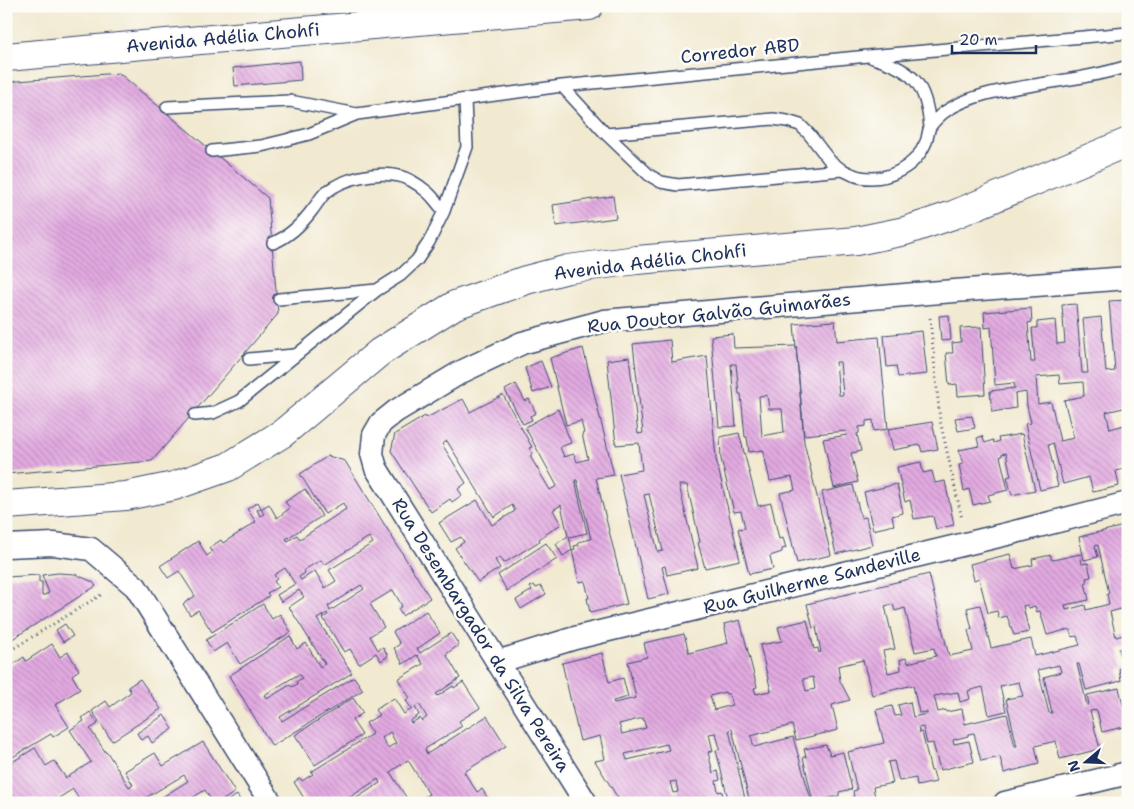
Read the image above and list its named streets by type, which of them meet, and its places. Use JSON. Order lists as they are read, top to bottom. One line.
{"streets":{"highway":["Avenida Adélia Chohfi"],"street":["Rua Doutor Galvão Guimarães","Rua Guilherme Sandeville","Rua Desembargador da Silva Pereira"],"lane":["Corredor ABD"]},"crossings":[["Rua Doutor Galvão Guimarães","Rua Desembargador da Silva Pereira"],["Rua Guilherme Sandeville","Rua Desembargador da Silva Pereira"]],"scale_bar":"20 m","north":"left"}
